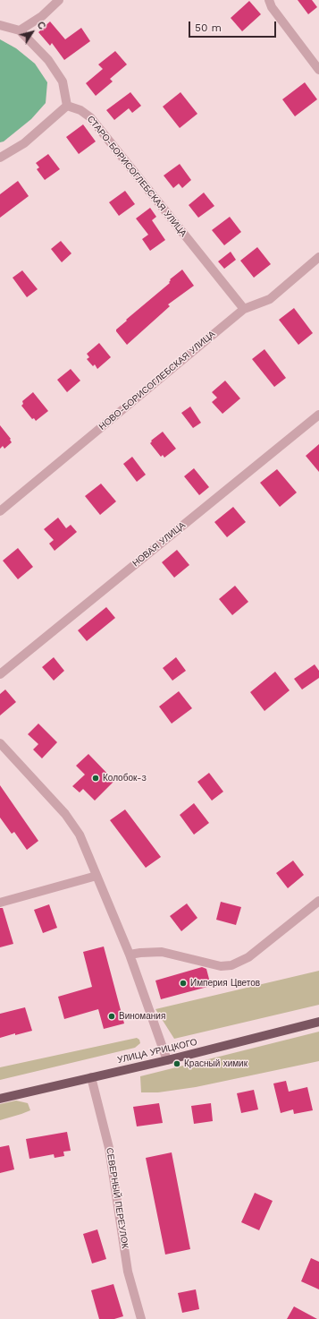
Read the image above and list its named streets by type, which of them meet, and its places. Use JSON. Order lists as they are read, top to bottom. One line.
{"streets":{"main road":["УЛИЦА УРИЦКОГО"],"street":["СТАРО-БОРИСОГЛЕБСКАЯ УЛИЦА","НОВО-БОРИСОГЛЕБСКАЯ УЛИЦА","НОВАЯ УЛИЦА","СЕВЕРНЫЙ ПЕРЕУЛОК"]},"crossings":[["СТАРО-БОРИСОГЛЕБСКАЯ УЛИЦА","НОВО-БОРИСОГЛЕБСКАЯ УЛИЦА"],["УЛИЦА УРИЦКОГО","СЕВЕРНЫЙ ПЕРЕУЛОК"]],"places":["Колобок-3","Империя Цветов","Виномания","Красный химик"],"scale_bar":"50 m","north":"top right"}
